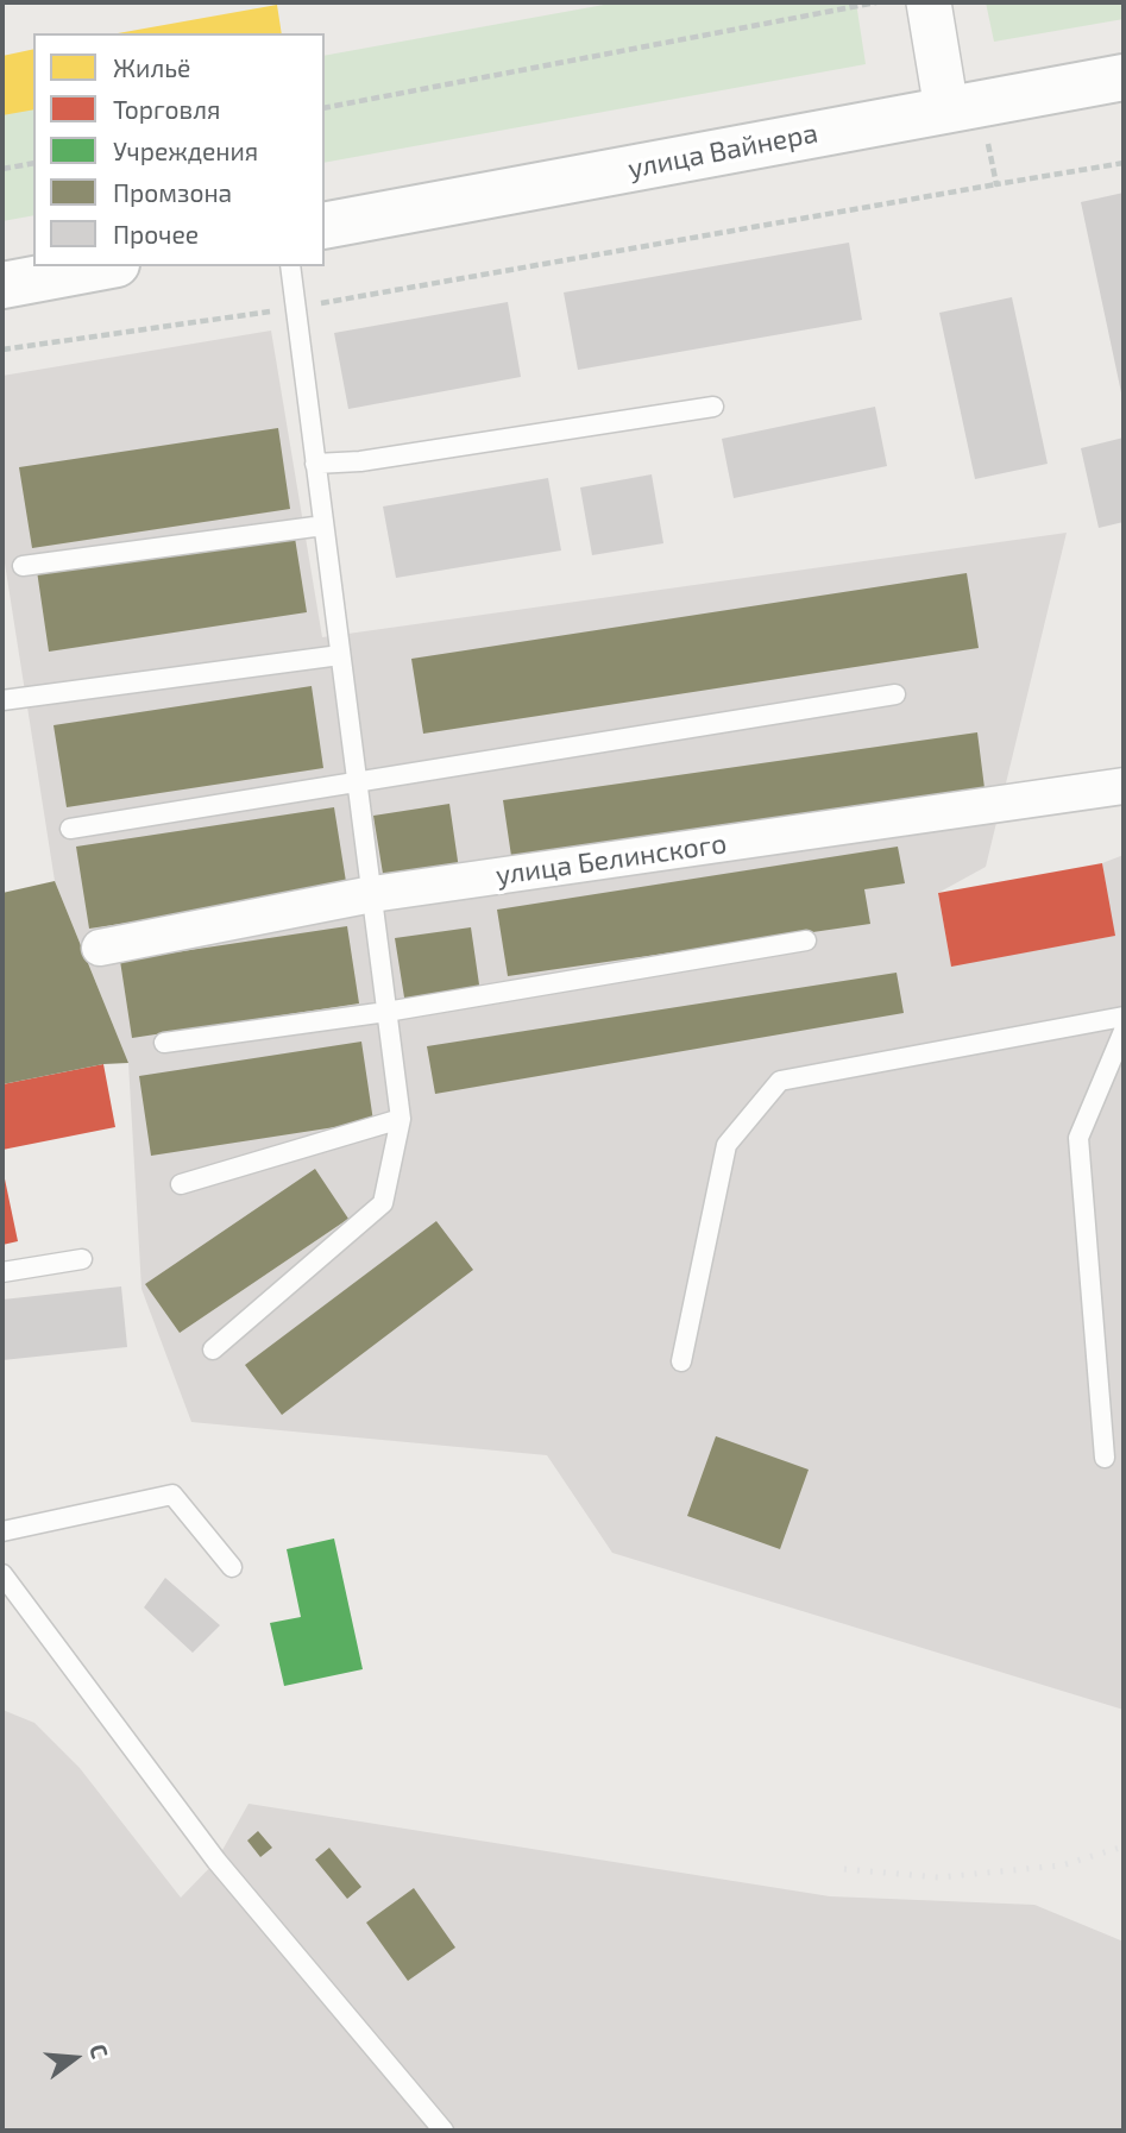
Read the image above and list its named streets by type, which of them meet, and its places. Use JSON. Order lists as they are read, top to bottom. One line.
{"streets":{"main road":["улица Вайнера"],"street":["улица Белинского"]},"legend":["Жильё","Торговля","Учреждения","Промзона","Прочее"],"north":"right"}
